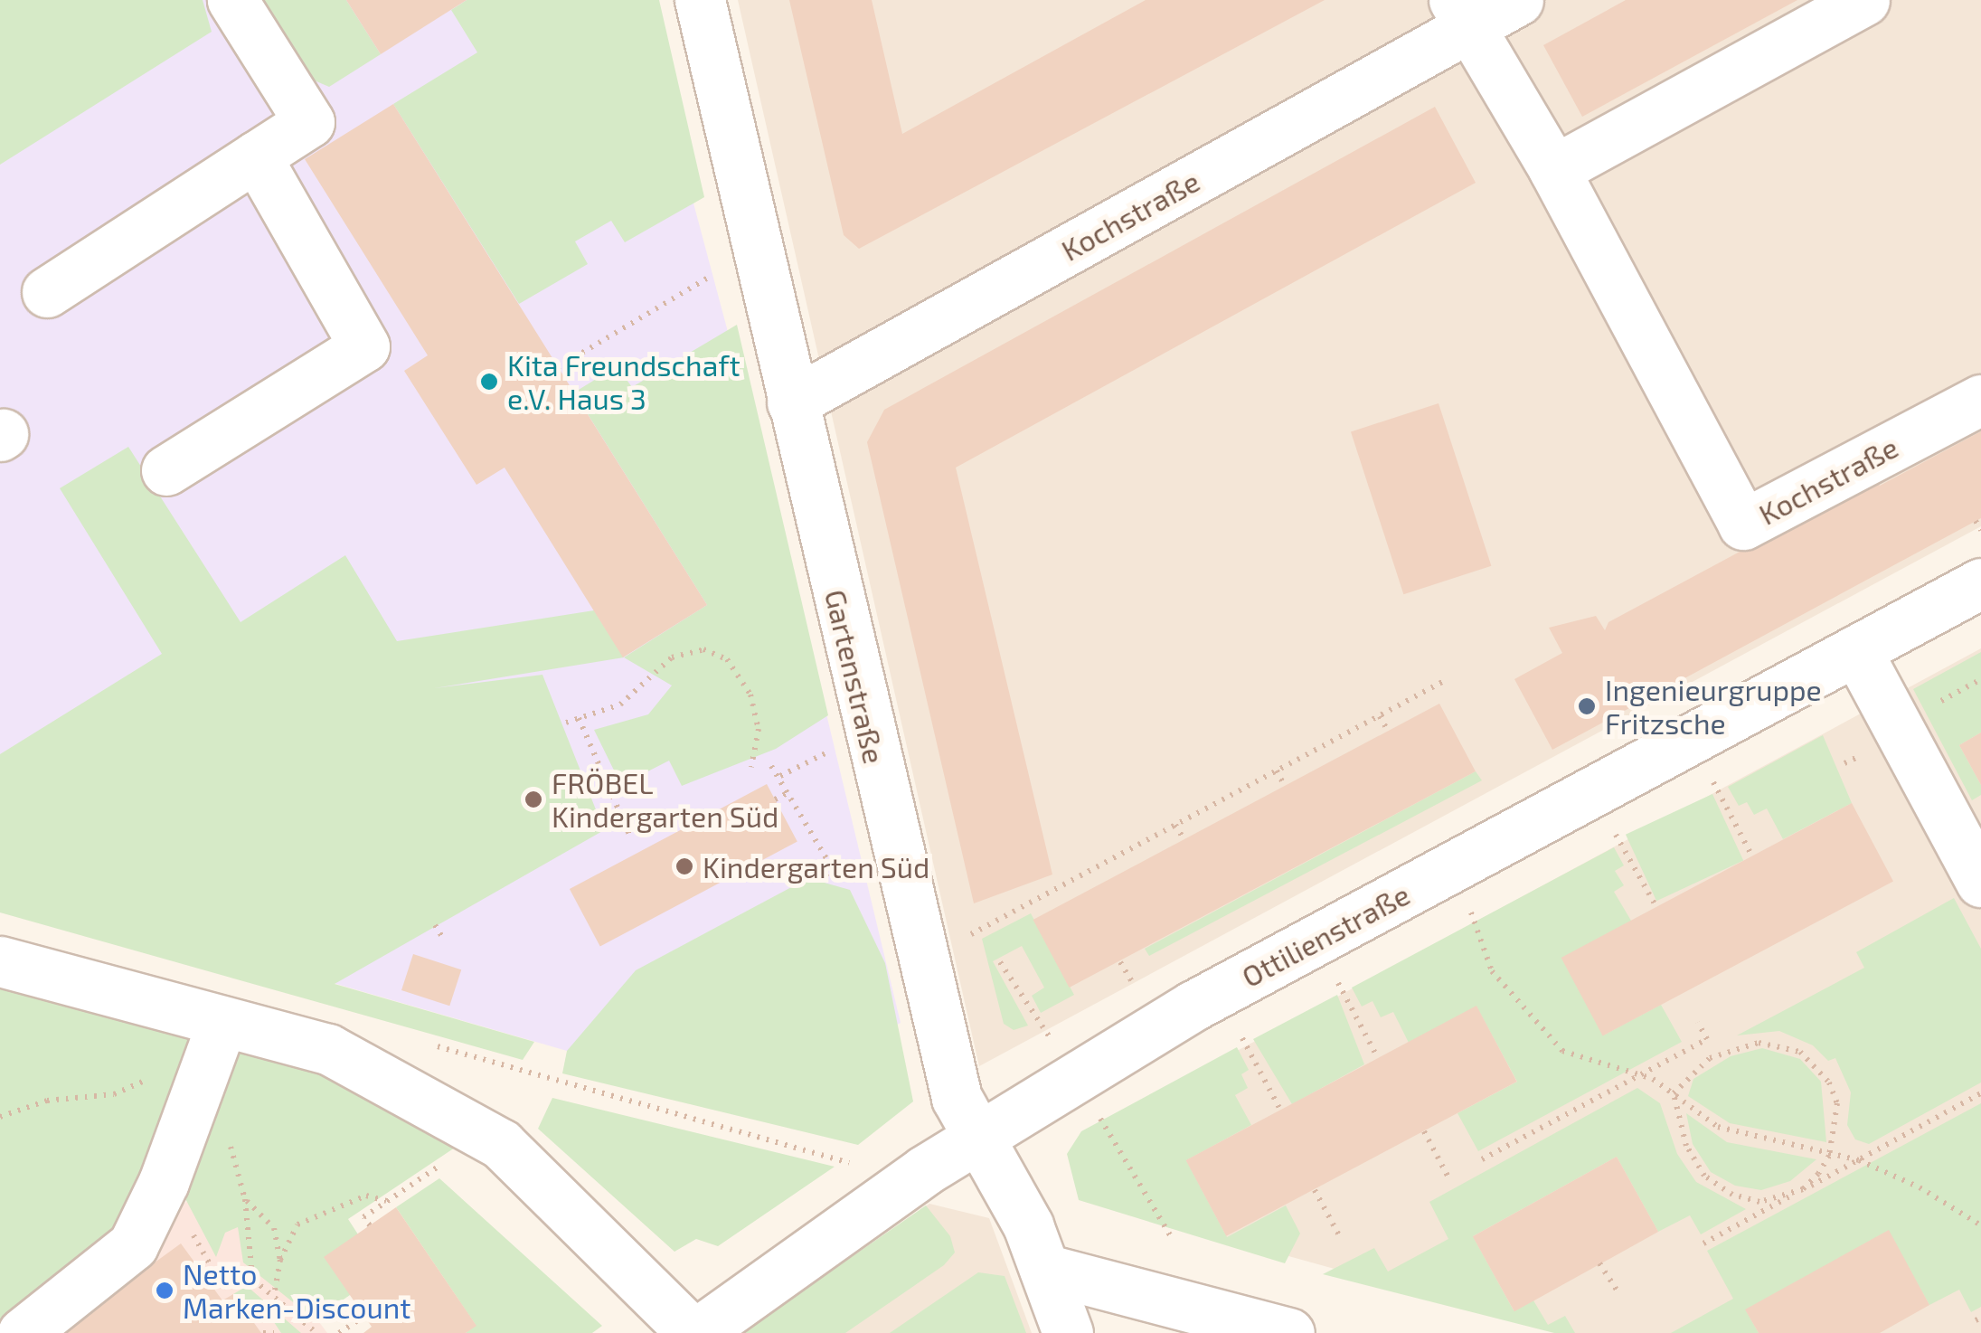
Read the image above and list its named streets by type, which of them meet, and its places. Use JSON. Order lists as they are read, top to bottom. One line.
{"streets":{"street":["Kochstraße","Gartenstraße","Ottilienstraße"]},"crossings":[["Kochstraße","Gartenstraße"],["Gartenstraße","Ottilienstraße"]],"places":["Kita Freundschaft e.V. Haus 3","Ingenieurgruppe Fritzsche","FRÖBEL Kindergarten Süd","Kindergarten Süd","Netto Marken-Discount"]}
